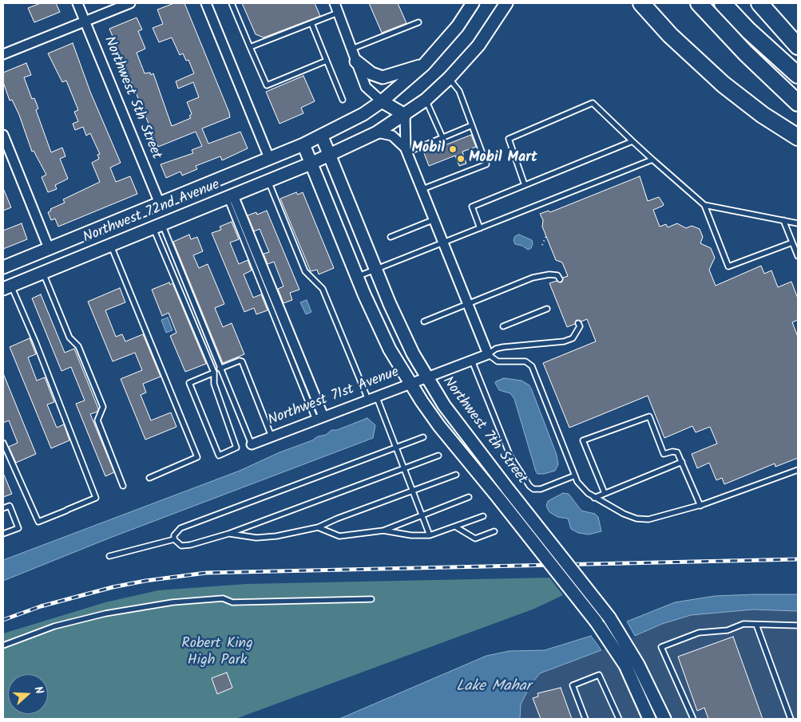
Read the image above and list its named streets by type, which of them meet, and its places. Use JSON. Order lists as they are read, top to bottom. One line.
{"streets":{"main road":["Northwest 72nd Avenue","Northwest 7th Street"],"street":["Northwest 5th Street","Northwest 71st Avenue"]},"crossings":[["Northwest 5th Street","Northwest 72nd Avenue"],["Northwest 72nd Avenue","Northwest 7th Street"],["Northwest 71st Avenue","Northwest 7th Street"]],"water":["Lake Mahar"],"parks":["Robert King High Park"],"places":["Mobil","Mobil Mart"],"north":"right"}
